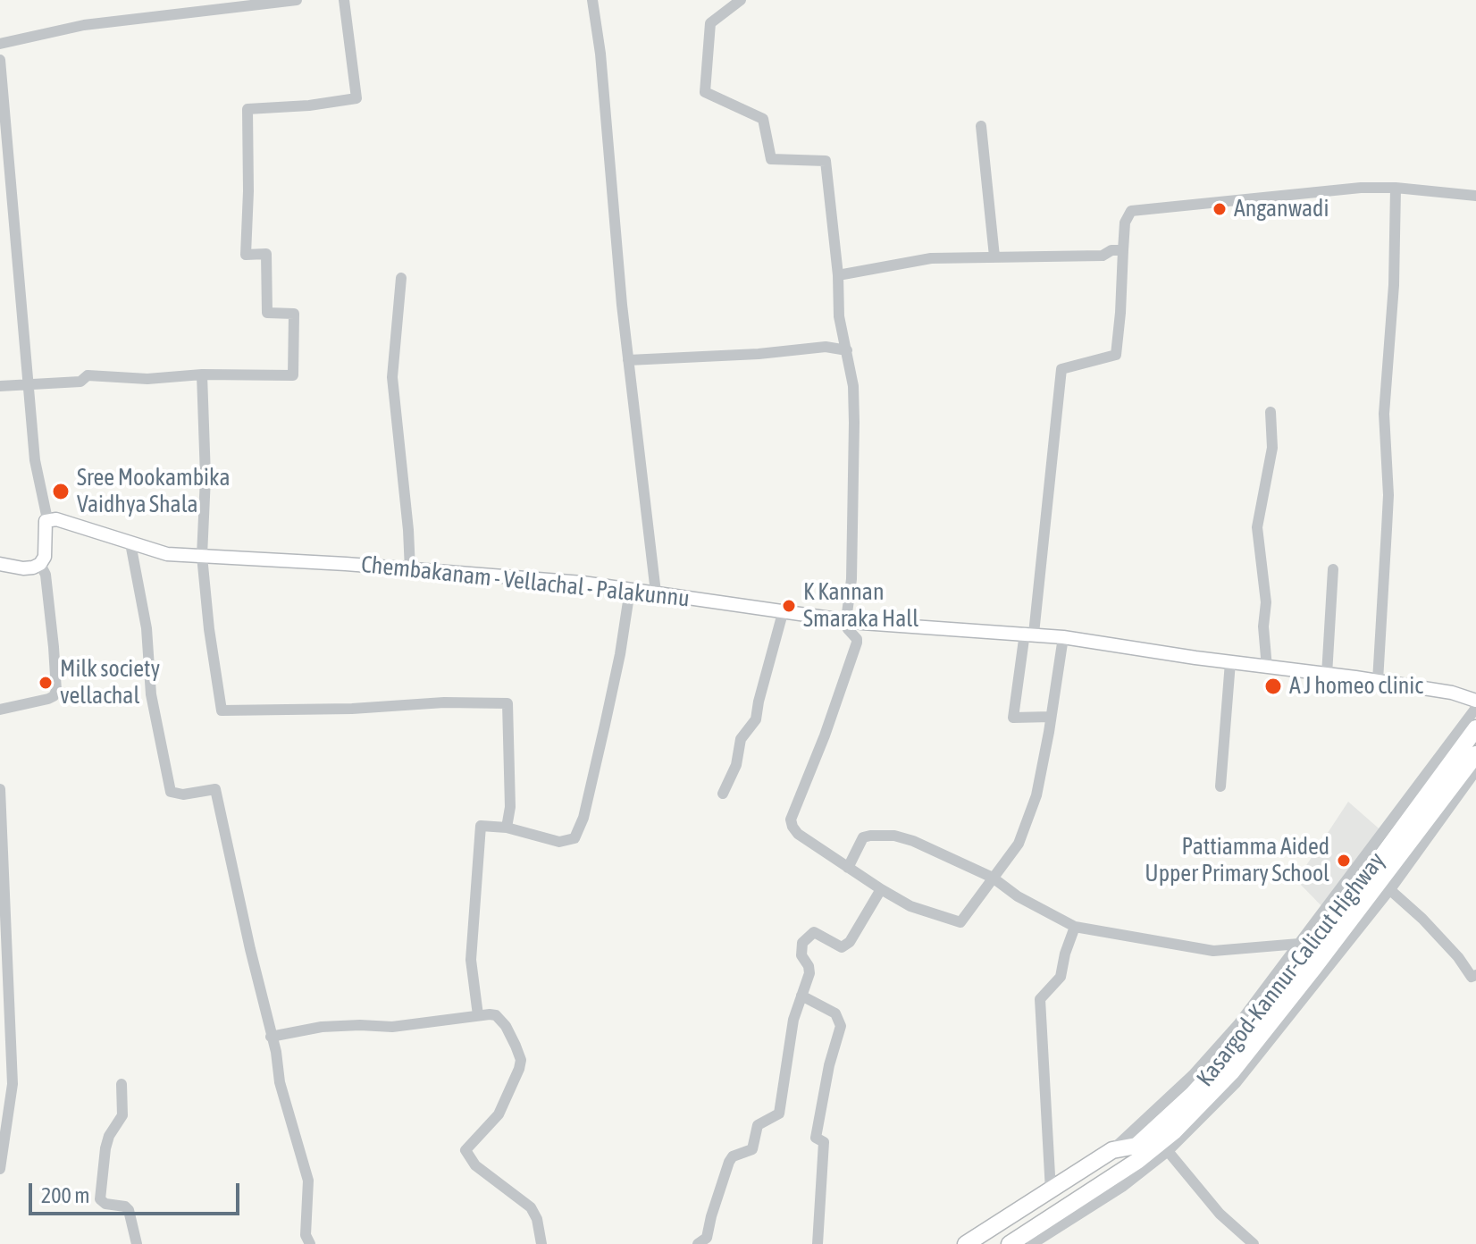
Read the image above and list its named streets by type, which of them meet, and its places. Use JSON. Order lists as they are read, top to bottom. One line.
{"streets":{"highway":["Kasargod-Kannur-Calicut Highway"],"main road":["Chembakanam - Vellachal - Palakunnu"]},"places":["Anganwadi","Sree Mookambika Vaidhya Shala","K Kannan Smaraka Hall","Milk society vellachal","A J homeo clinic","Pattiamma Aided Upper Primary School"],"scale_bar":"200 m"}
